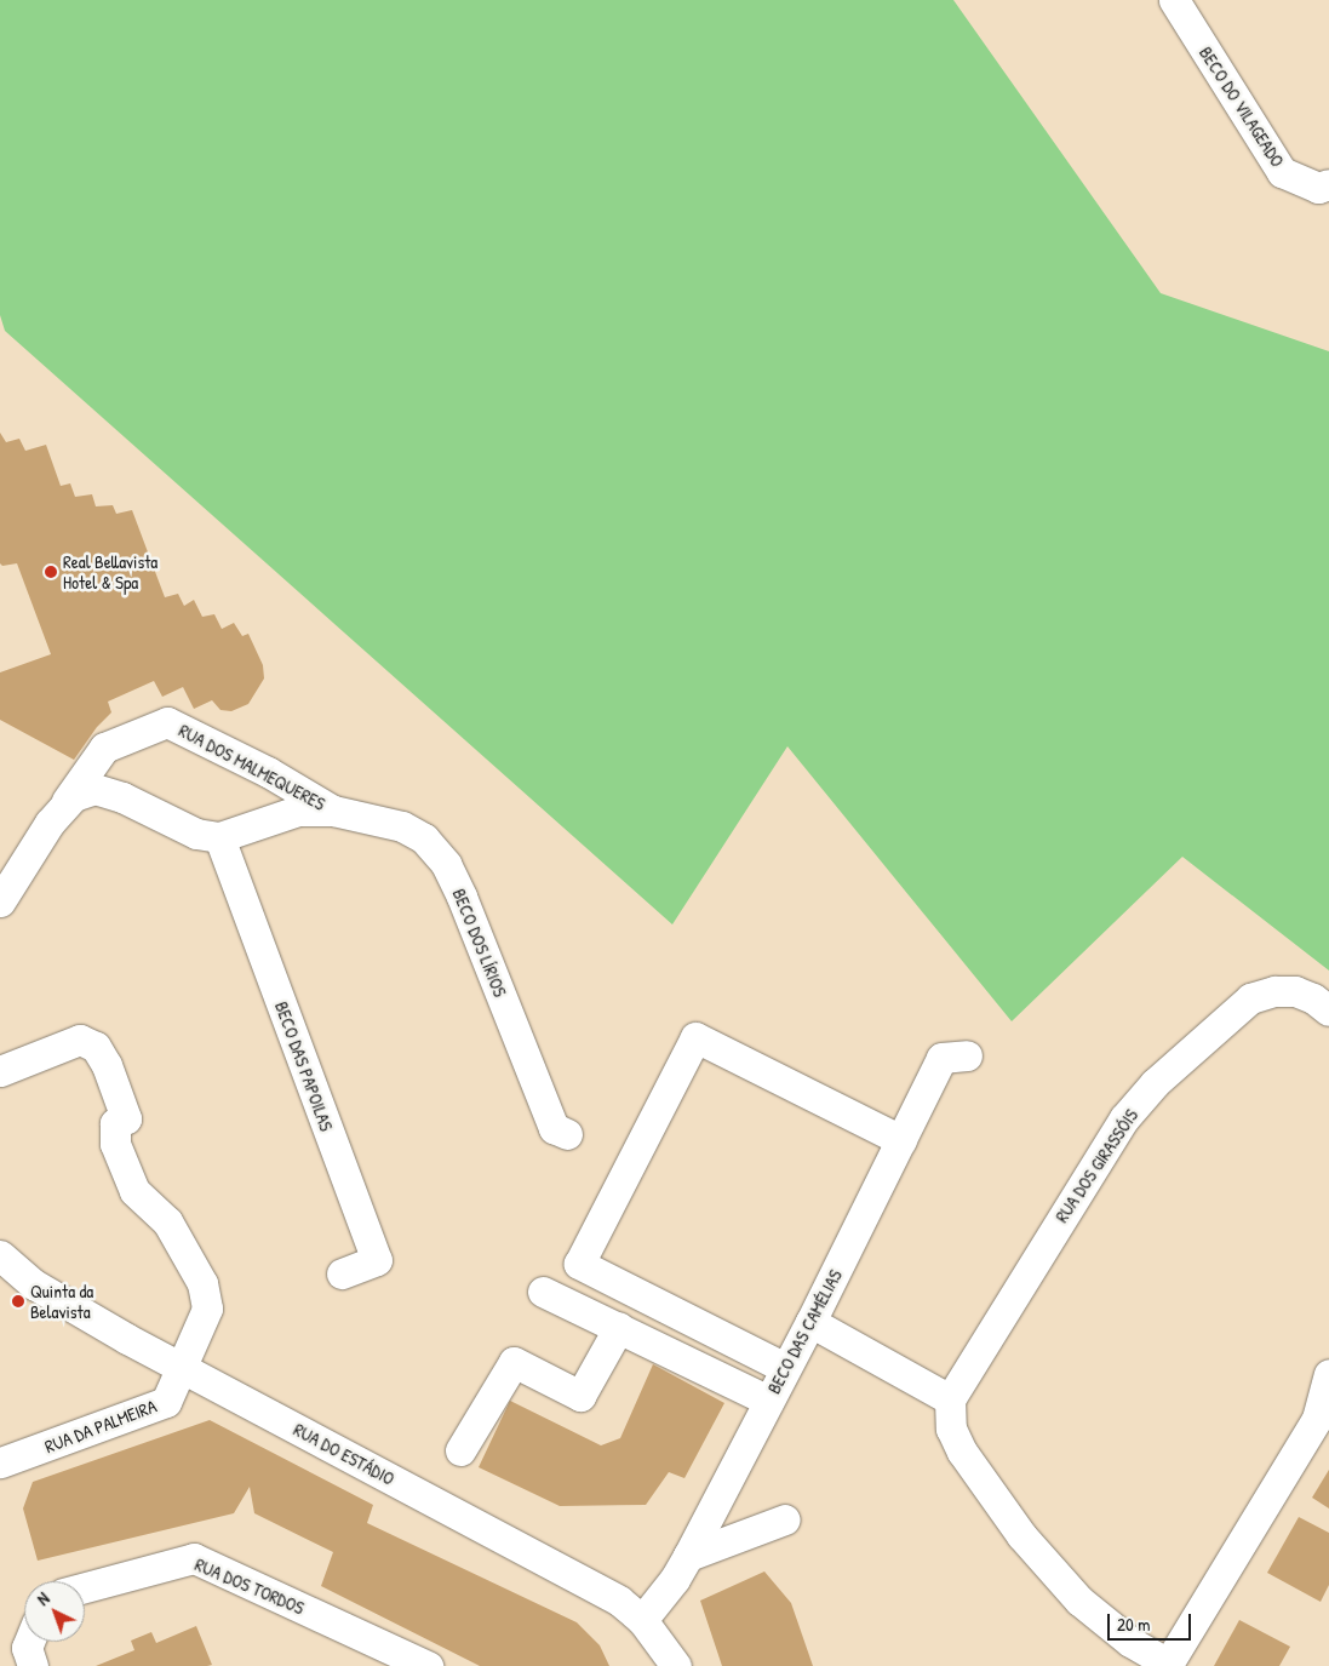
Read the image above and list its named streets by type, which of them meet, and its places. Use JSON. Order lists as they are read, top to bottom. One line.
{"streets":{"street":["BECO DO VILAGEADO","RUA DOS MALMEQUERES","BECO DOS LÍRIOS","BECO DAS PAPOILAS","RUA DOS GIRASSÓIS","BECO DAS CAMÉLIAS","RUA DA PALMEIRA","RUA DO ESTÁDIO","RUA DOS TORDOS"]},"crossings":[["RUA DOS MALMEQUERES","BECO DOS LÍRIOS"],["RUA DOS MALMEQUERES","BECO DAS PAPOILAS"],["BECO DAS CAMÉLIAS","RUA DO ESTÁDIO"],["RUA DA PALMEIRA","RUA DO ESTÁDIO"]],"places":["Real Bellavista Hotel & Spa","Quinta da Belavista"],"scale_bar":"20 m","north":"top left"}
